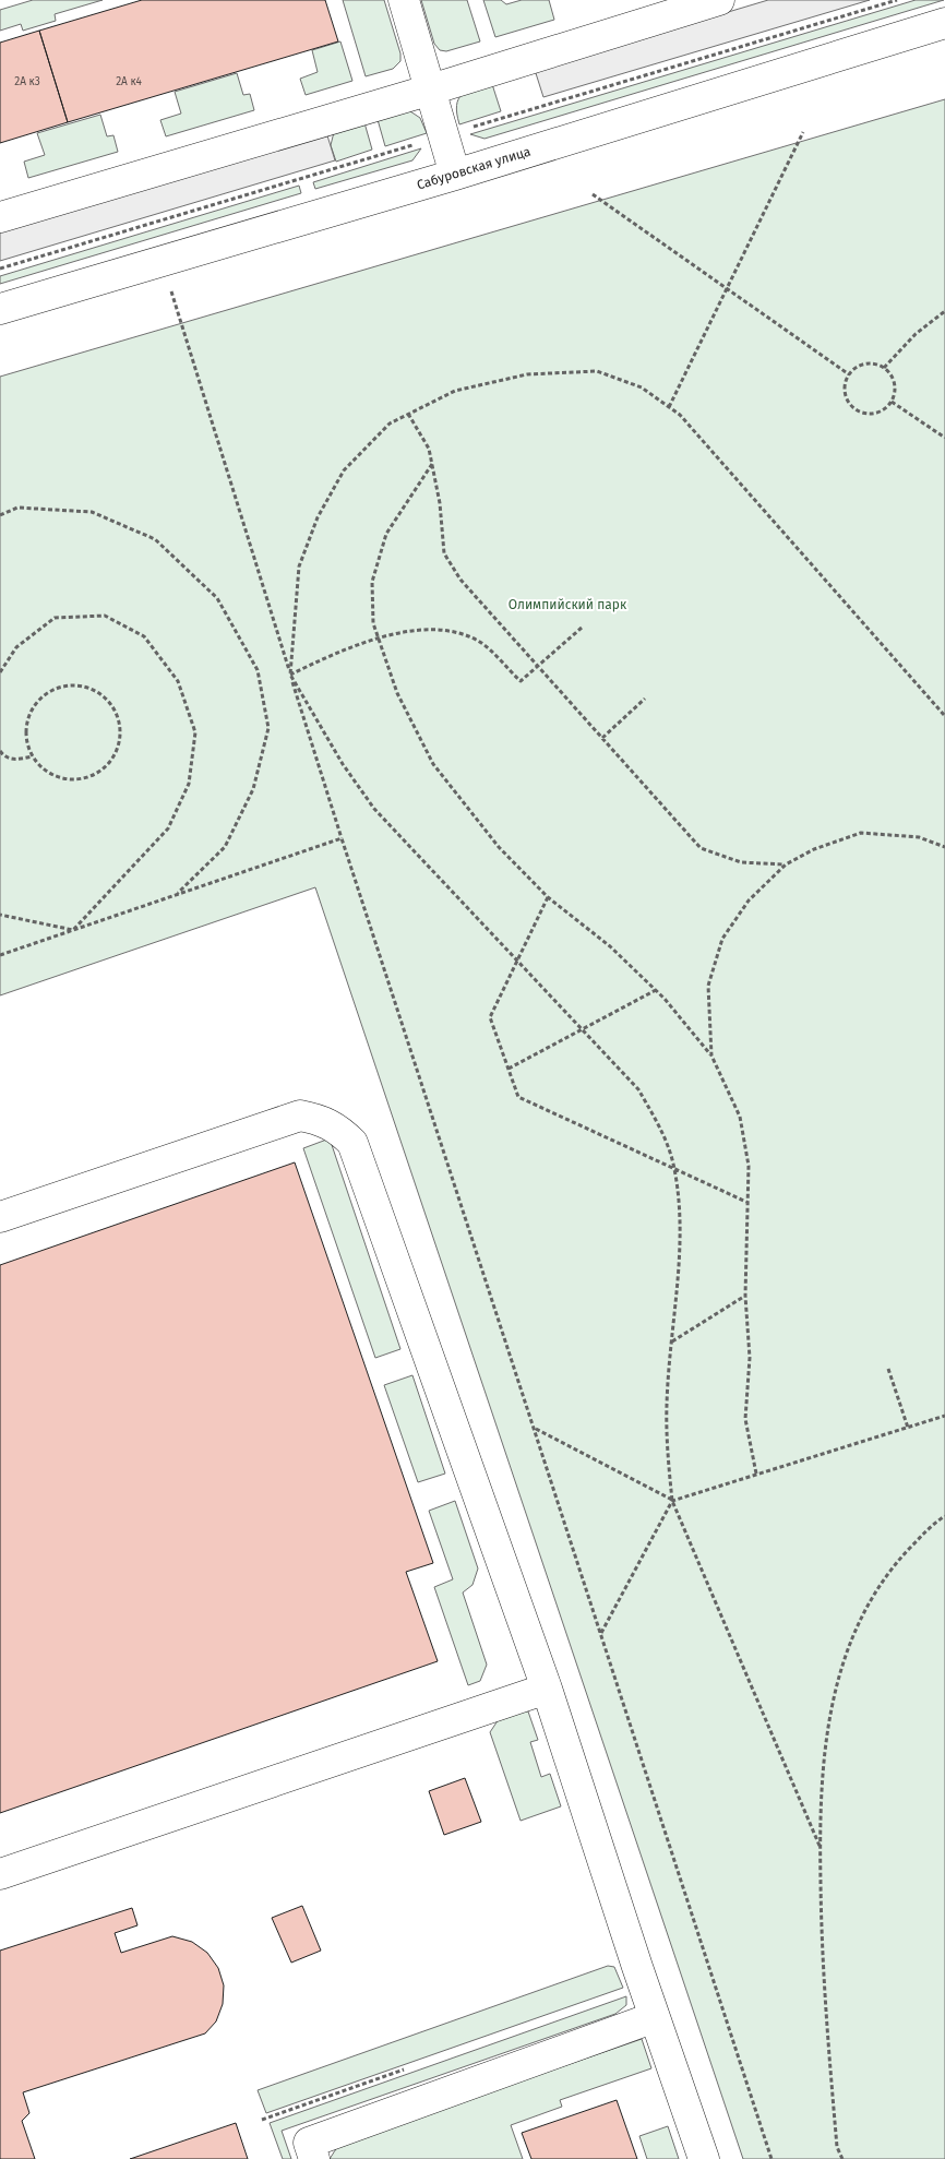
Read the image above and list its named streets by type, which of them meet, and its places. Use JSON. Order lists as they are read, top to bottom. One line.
{"streets":{"street":["Сабуровская улица"]},"parks":["Олимпийский парк"],"house_numbers":["2А к3","2А к4"]}
